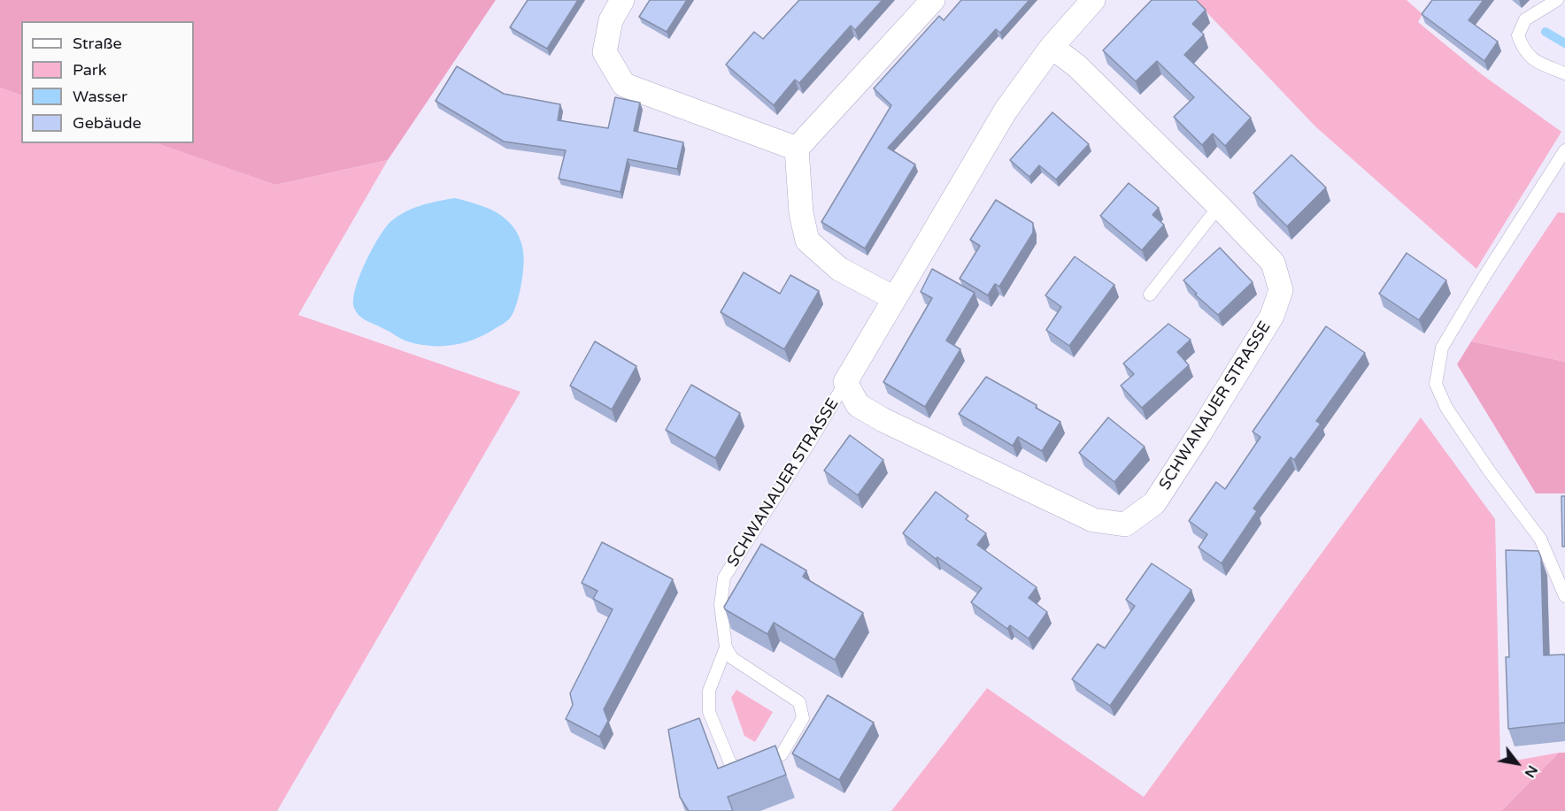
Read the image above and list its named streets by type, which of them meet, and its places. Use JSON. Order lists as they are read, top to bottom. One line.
{"streets":{"street":["SCHWANAUER STRASSE"]},"legend":["Straße","Park","Wasser","Gebäude"],"north":"bottom right"}
